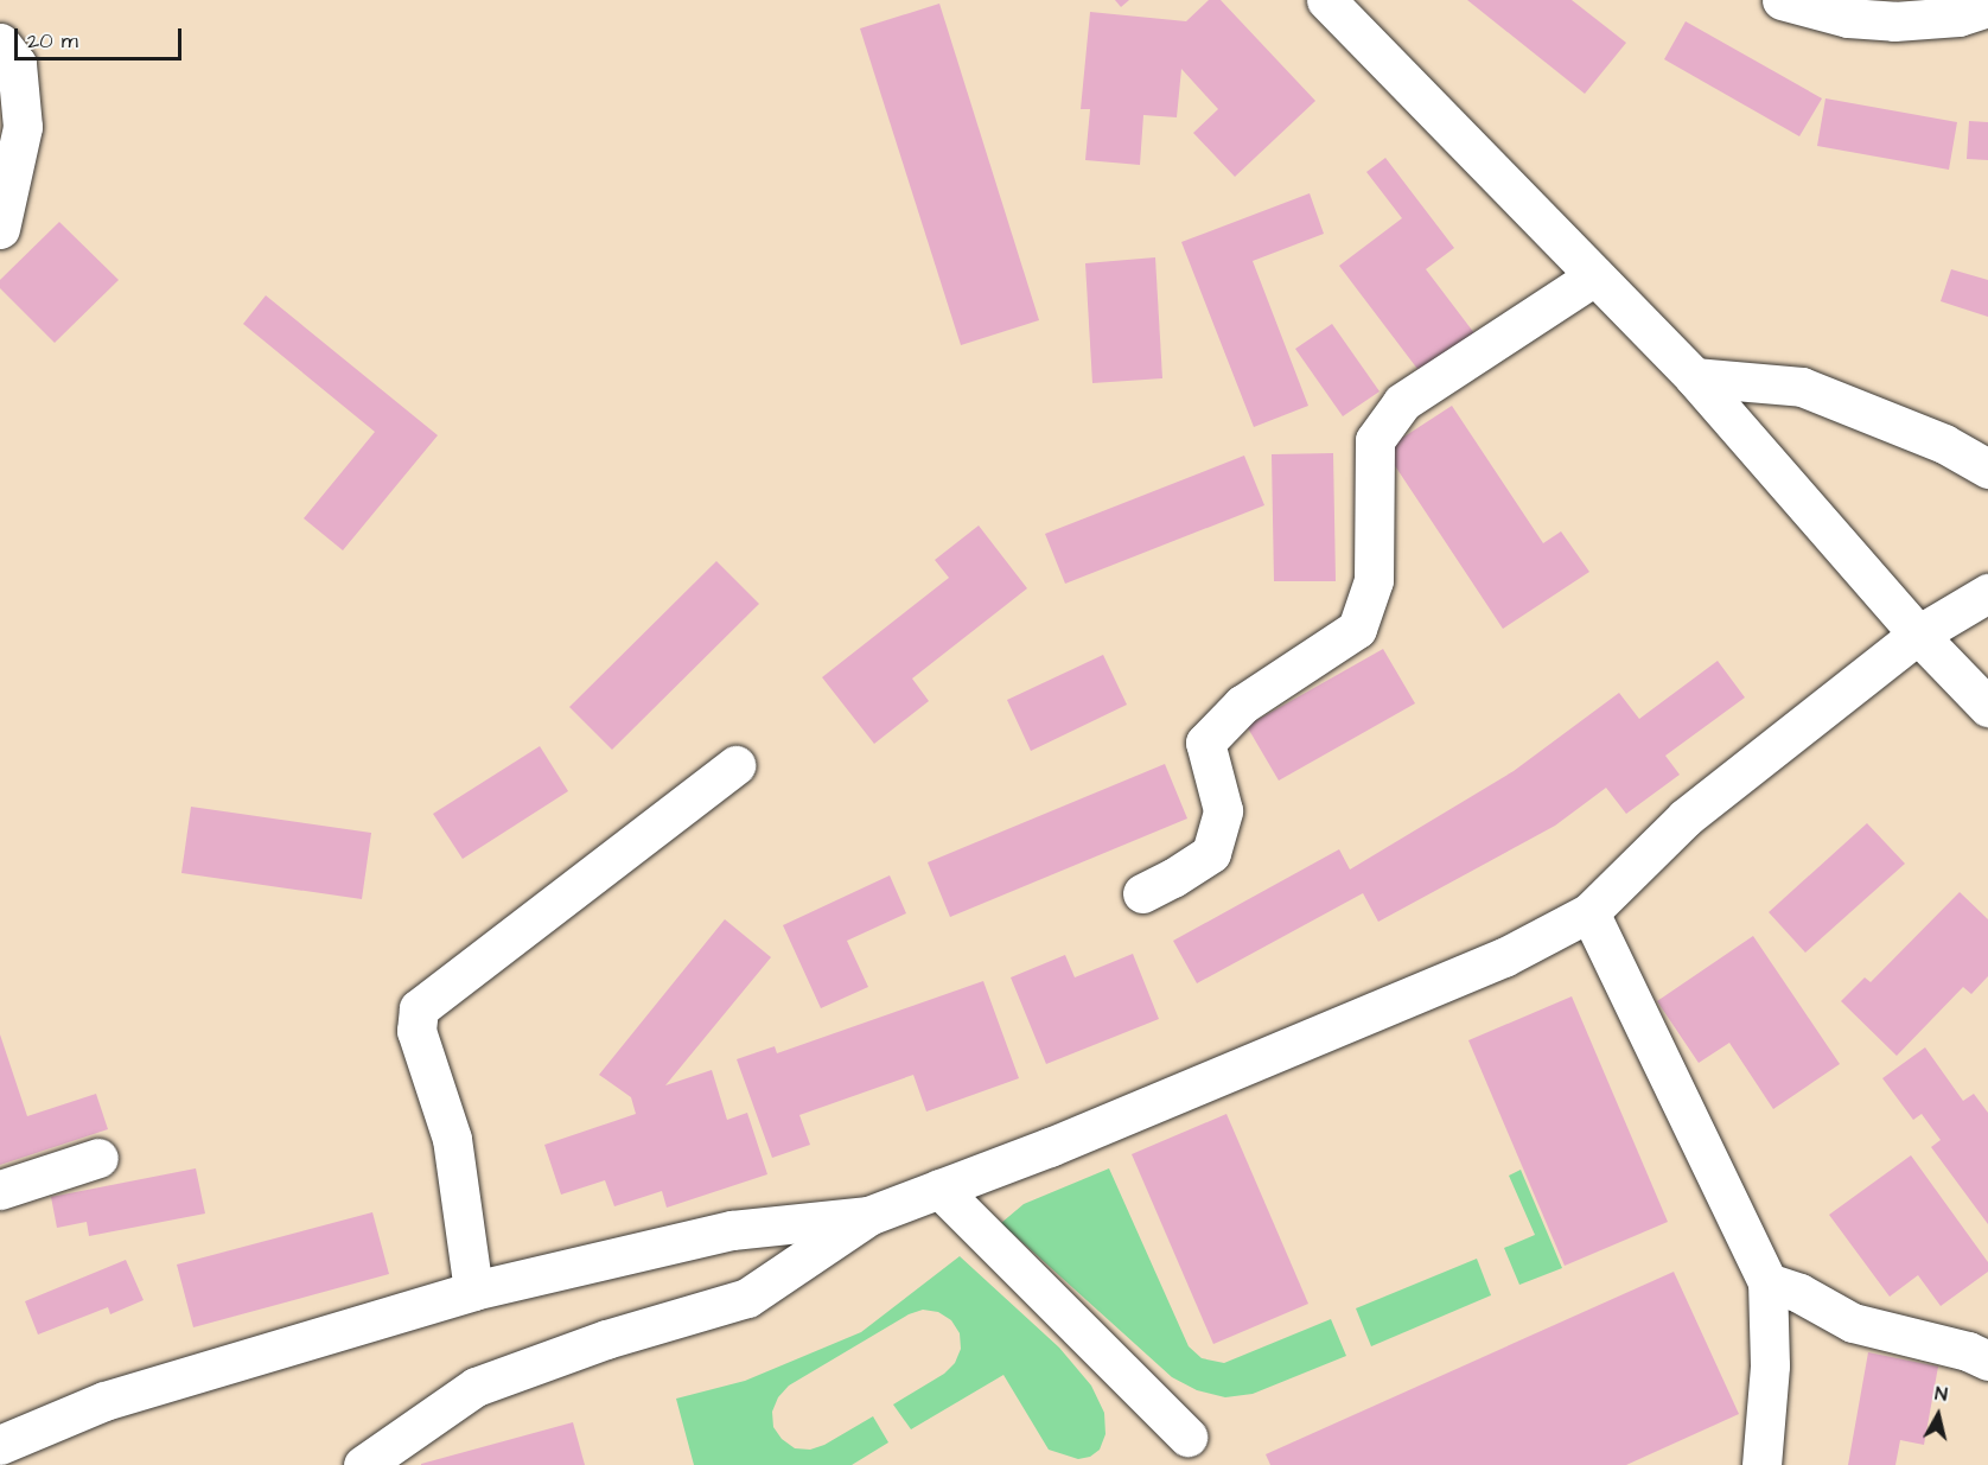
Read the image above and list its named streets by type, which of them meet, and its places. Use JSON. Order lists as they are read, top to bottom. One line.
{"scale_bar":"20 m","north":"top"}
